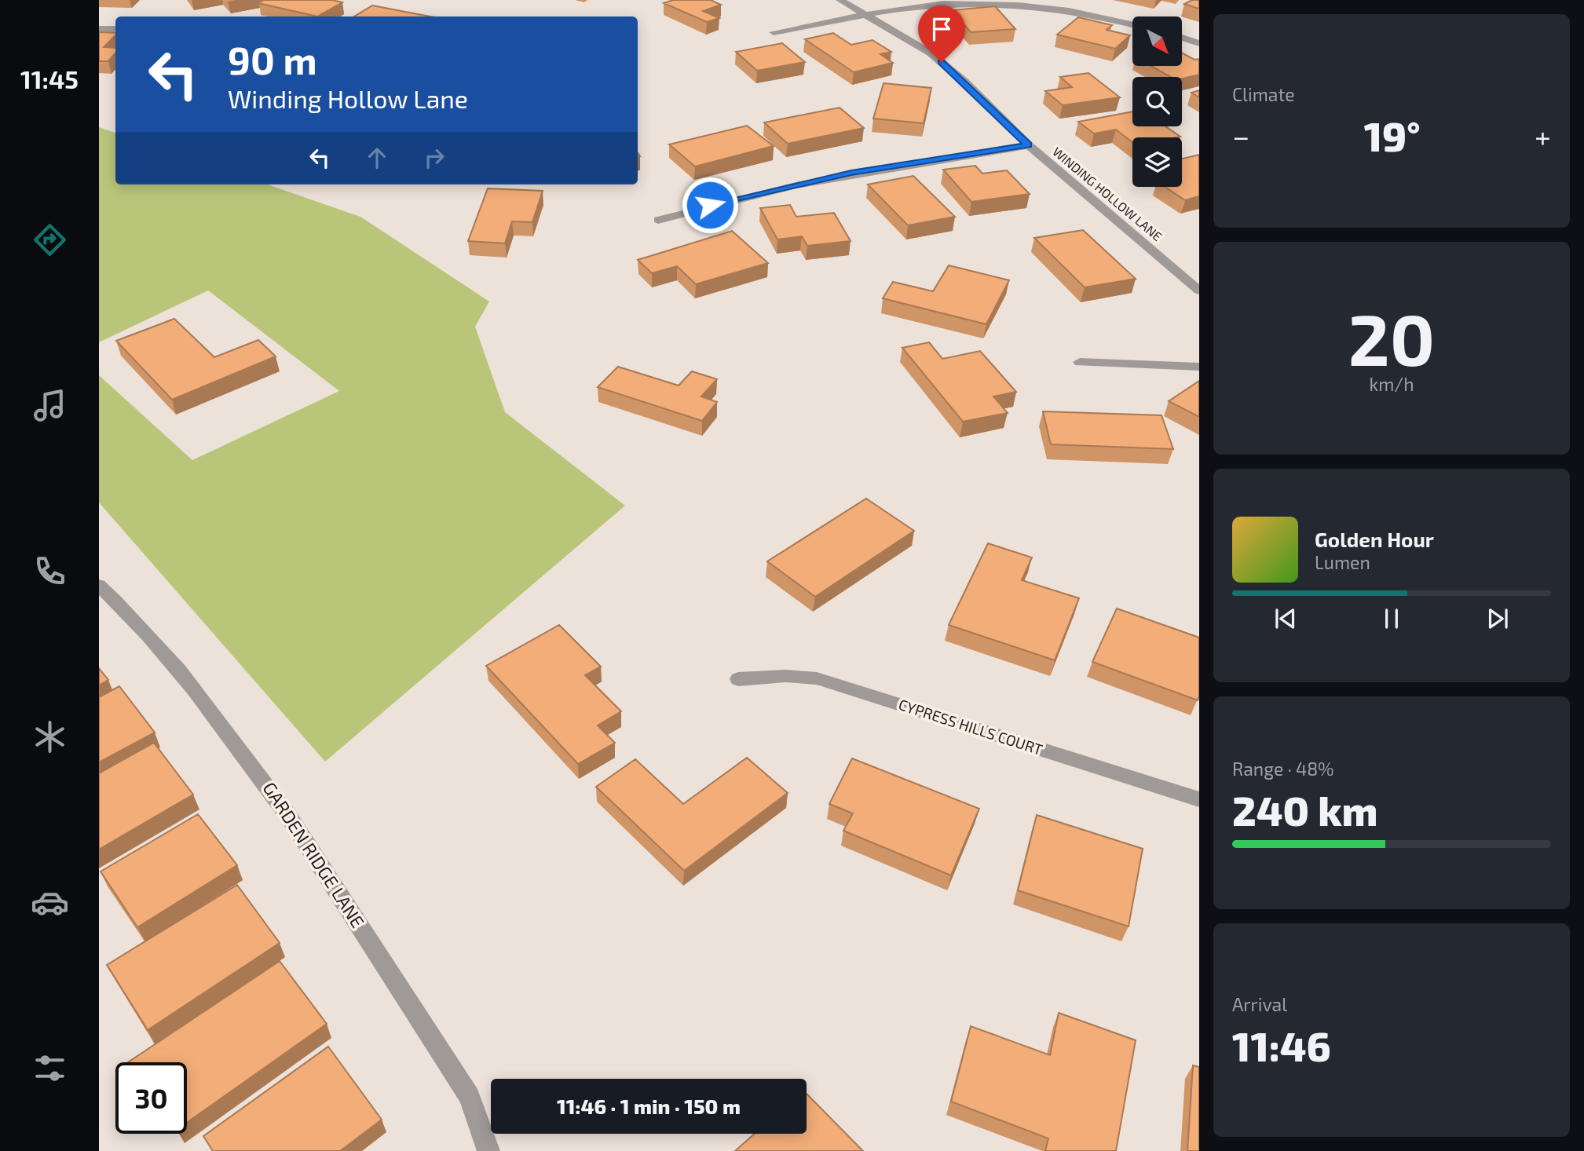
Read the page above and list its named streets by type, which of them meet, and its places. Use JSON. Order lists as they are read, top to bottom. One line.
{"streets":{"street":["WINDING HOLLOW LANE","CYPRESS HILLS COURT","GARDEN RIDGE LANE"]},"north":"bottom right","page":{"tabs":"11:45","tile":["Climate",["20","km/h"],["Range · 48%","240 km"],["Arrival","11:46"]],"turn":["90 m","Winding Hollow Lane"],"heat":["−","19°","+"],"song":["Golden Hour","Lumen"],"limit":"30","trip":"11:46 · 1 min · 150 m"}}
